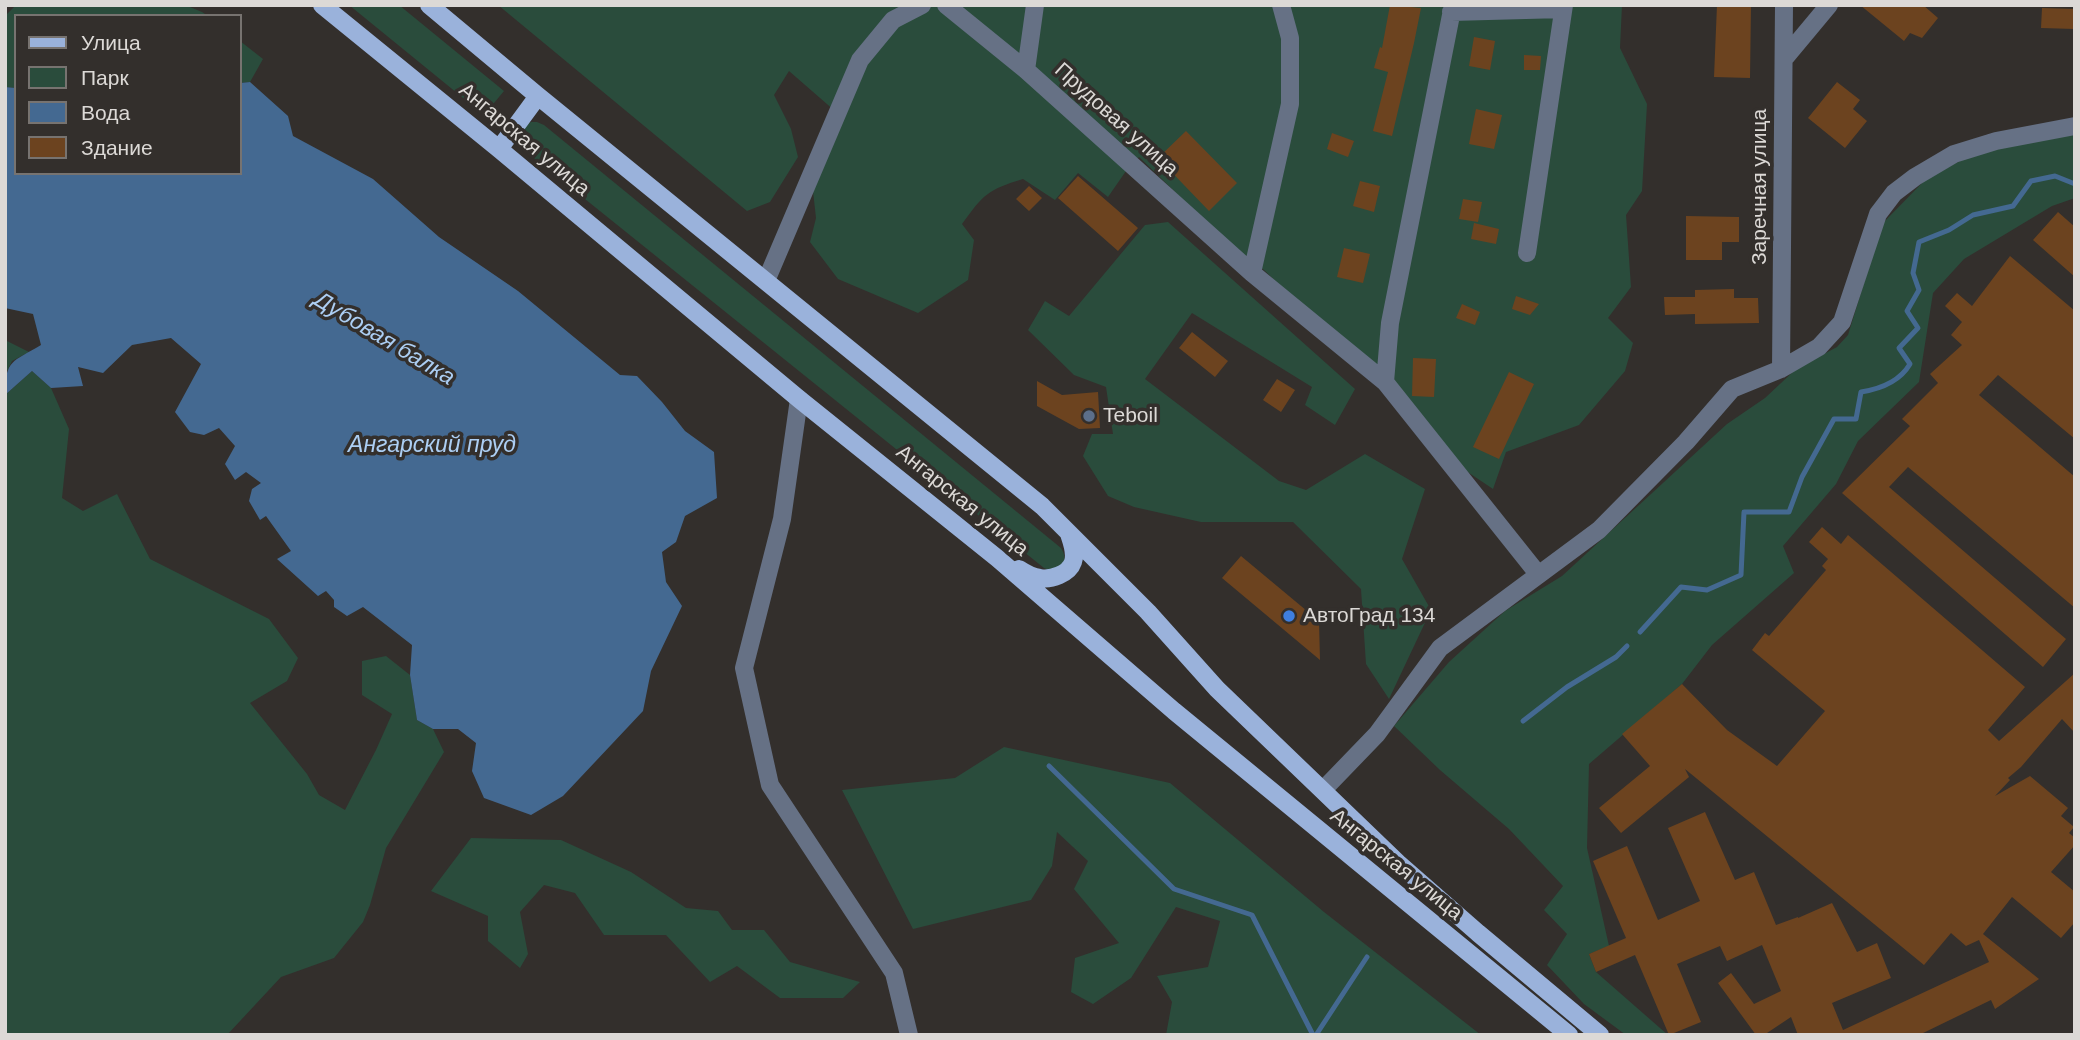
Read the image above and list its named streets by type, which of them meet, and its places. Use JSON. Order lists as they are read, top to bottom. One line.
{"streets":{"main road":["Ангарская улица"],"street":["Прудовая улица","Заречная улица"]},"water":["Дубовая балка","Ангарский пруд"],"places":["Teboil","АвтоГрад 134"],"legend":["Улица","Парк","Вода","Здание"]}
